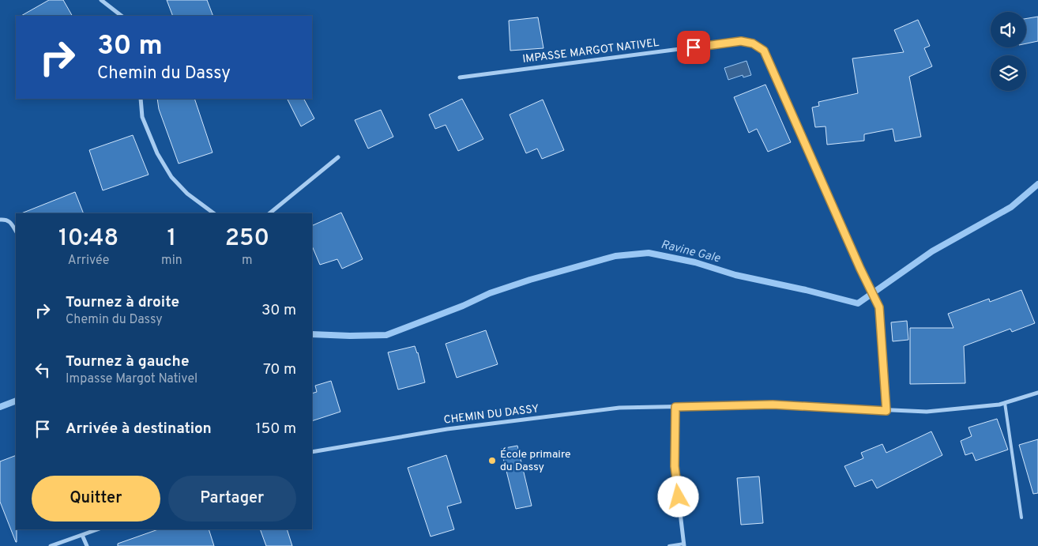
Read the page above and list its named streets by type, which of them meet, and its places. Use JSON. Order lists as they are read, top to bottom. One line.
{"streets":{"street":["IMPASSE MARGOT NATIVEL","CHEMIN DU DASSY"]},"crossings":[["IMPASSE MARGOT NATIVEL","CHEMIN DU DASSY"]],"water":["Ravine Gale"],"places":["École primaire du Dassy"],"page":{"turn":["30 m","Chemin du Dassy"],"eta":["10:48","Arrivée","1","min","250","m"],"list":[{"name":"Tournez à droite","note":"Chemin du Dassy","value":"30 m"},{"name":"Tournez à gauche","note":"Impasse Margot Nativel","value":"70 m"},{"name":"Arrivée à destination","value":"150 m"}],"buttons":["Quitter","Partager"]}}
